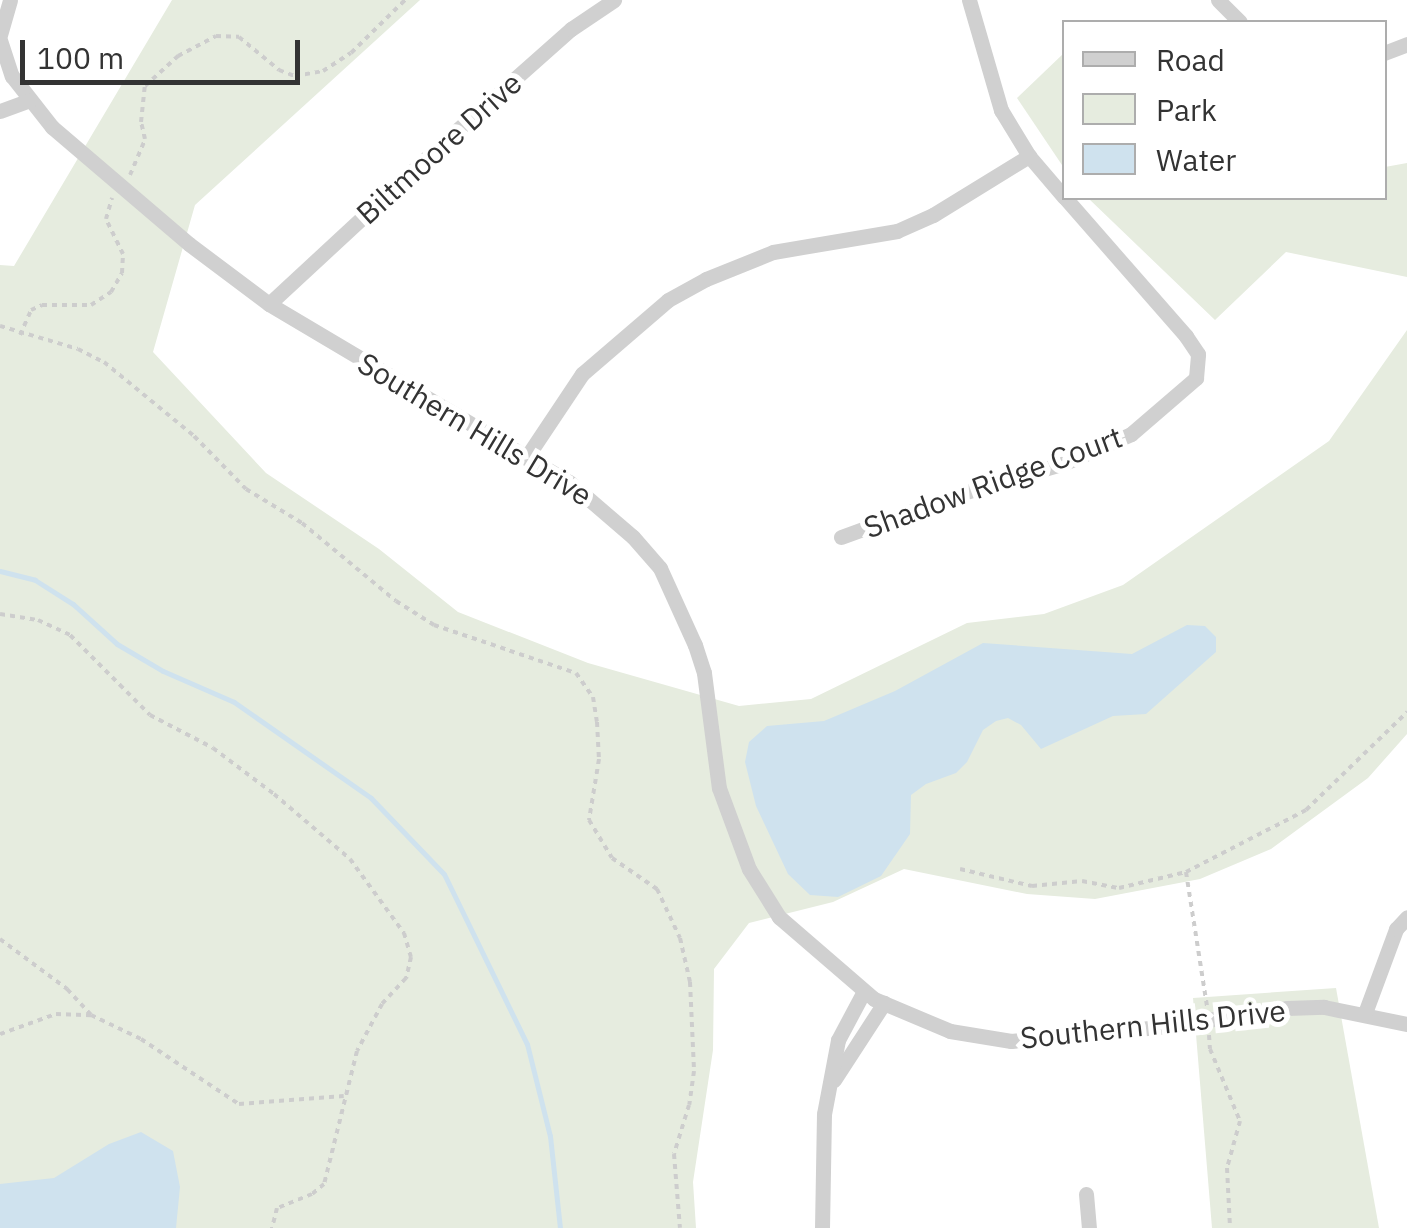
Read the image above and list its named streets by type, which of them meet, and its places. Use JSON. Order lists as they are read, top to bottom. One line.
{"streets":{"street":["Biltmoore Drive","Southern Hills Drive","Shadow Ridge Court"]},"crossings":[["Biltmoore Drive","Southern Hills Drive"]],"legend":["Road","Park","Water"],"scale_bar":"100 m"}
